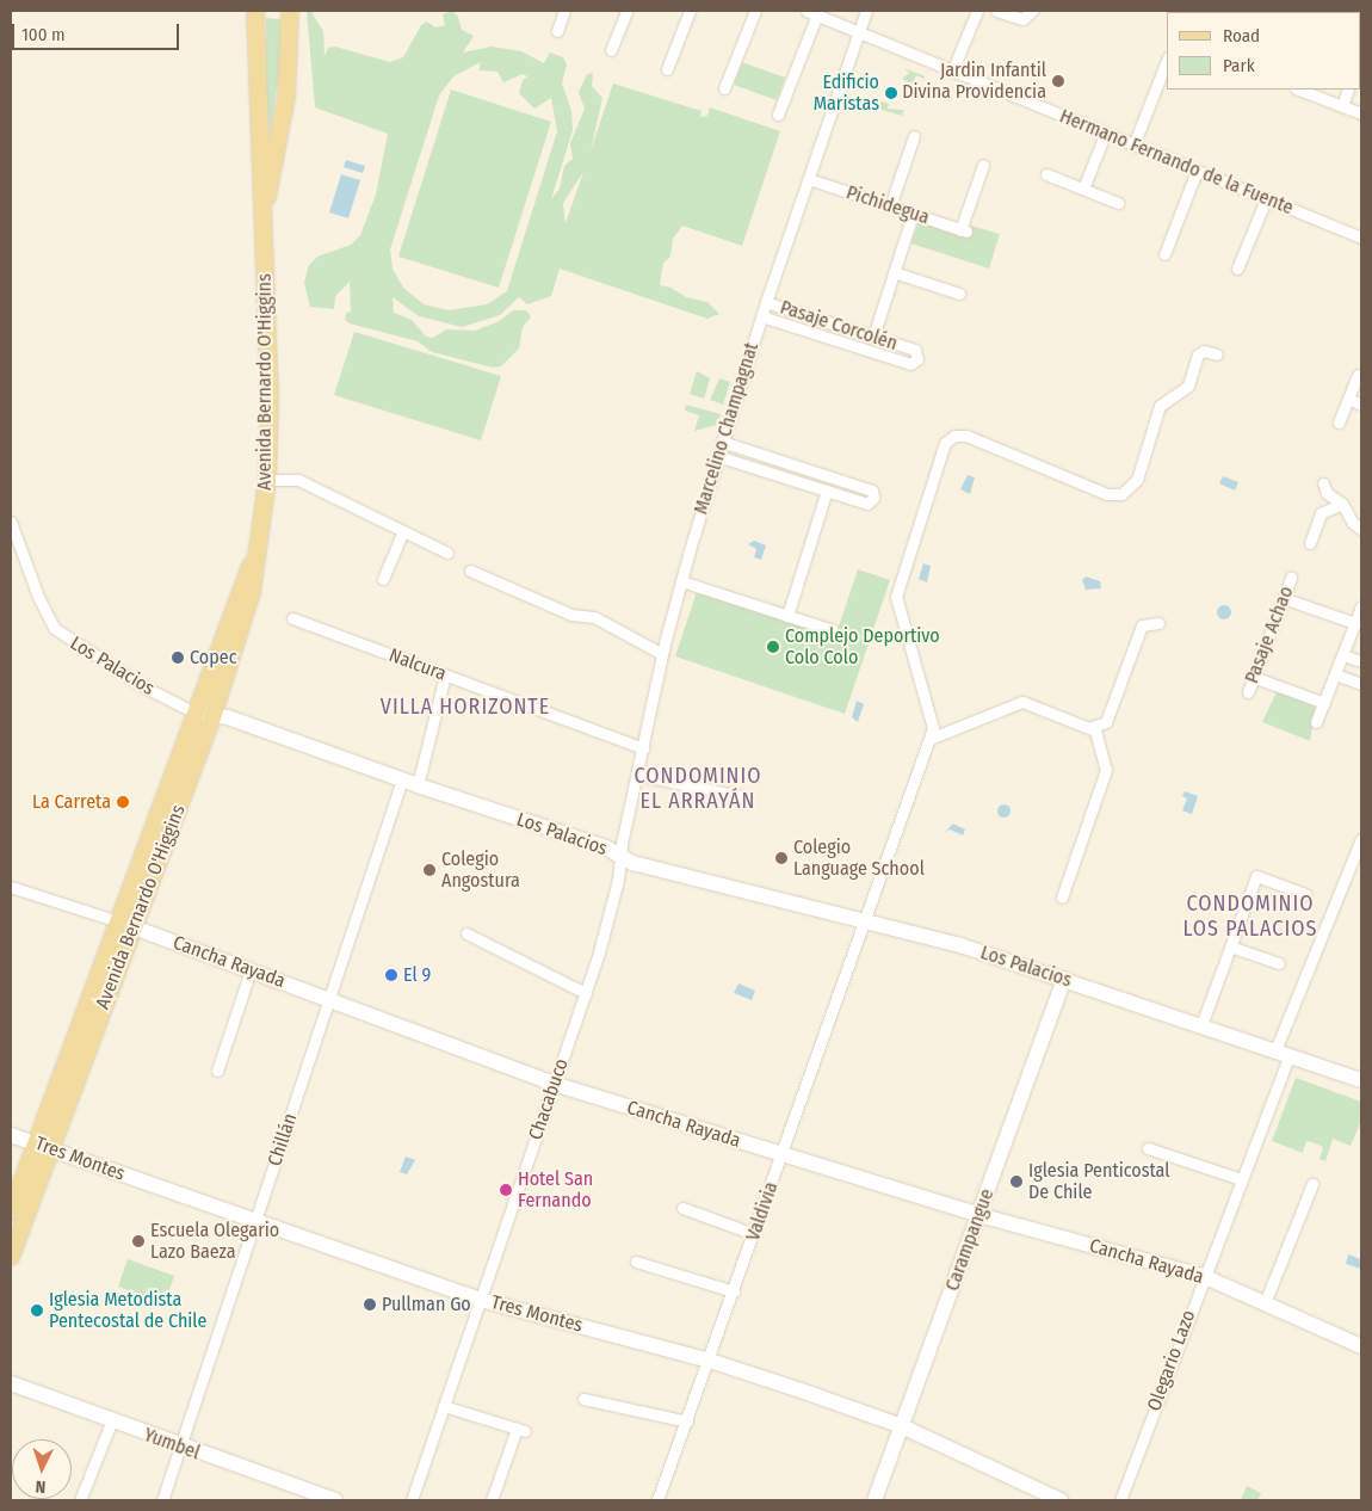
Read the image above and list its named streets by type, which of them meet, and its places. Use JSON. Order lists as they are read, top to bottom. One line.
{"streets":{"main road":["Avenida Bernardo O'Higgins","Los Palacios","Cancha Rayada","Tres Montes","Carampangue","Yumbel"],"street":["Hermano Fernando de la Fuente","Pichidegua","Pasaje Corcolén","Marcelino Champagnat","Pasaje Achao","Nalcura","Chacabuco","Chillán","Valdivia","Olegario Lazo"]},"crossings":[["Hermano Fernando de la Fuente","Marcelino Champagnat"],["Pichidegua","Marcelino Champagnat"],["Pasaje Corcolén","Marcelino Champagnat"],["Avenida Bernardo O'Higgins","Los Palacios"],["Avenida Bernardo O'Higgins","Cancha Rayada"],["Avenida Bernardo O'Higgins","Tres Montes"],["Marcelino Champagnat","Nalcura"],["Marcelino Champagnat","Los Palacios"],["Marcelino Champagnat","Chacabuco"],["Los Palacios","Chacabuco"],["Los Palacios","Chillán"],["Los Palacios","Valdivia"],["Los Palacios","Carampangue"],["Los Palacios","Olegario Lazo"],["Cancha Rayada","Chacabuco"],["Cancha Rayada","Chillán"],["Cancha Rayada","Valdivia"],["Cancha Rayada","Carampangue"],["Cancha Rayada","Olegario Lazo"],["Chacabuco","Tres Montes"],["Chillán","Tres Montes"],["Chillán","Yumbel"],["Tres Montes","Valdivia"],["Tres Montes","Carampangue"]],"districts":["VILLA HORIZONTE","CONDOMINIO EL ARRAYÁN","CONDOMINIO LOS PALACIOS"],"places":["Jardin Infantil Divina Providencia","Edificio Maristas","Complejo Deportivo Colo Colo","Copec","La Carreta","Colegio Language School","Colegio Angostura","El 9","Iglesia Penticostal De Chile","Hotel San Fernando","Escuela Olegario Lazo Baeza","Pullman Go","Iglesia Metodista Pentecostal de Chile"],"legend":["Road","Park"],"scale_bar":"100 m","north":"bottom"}
